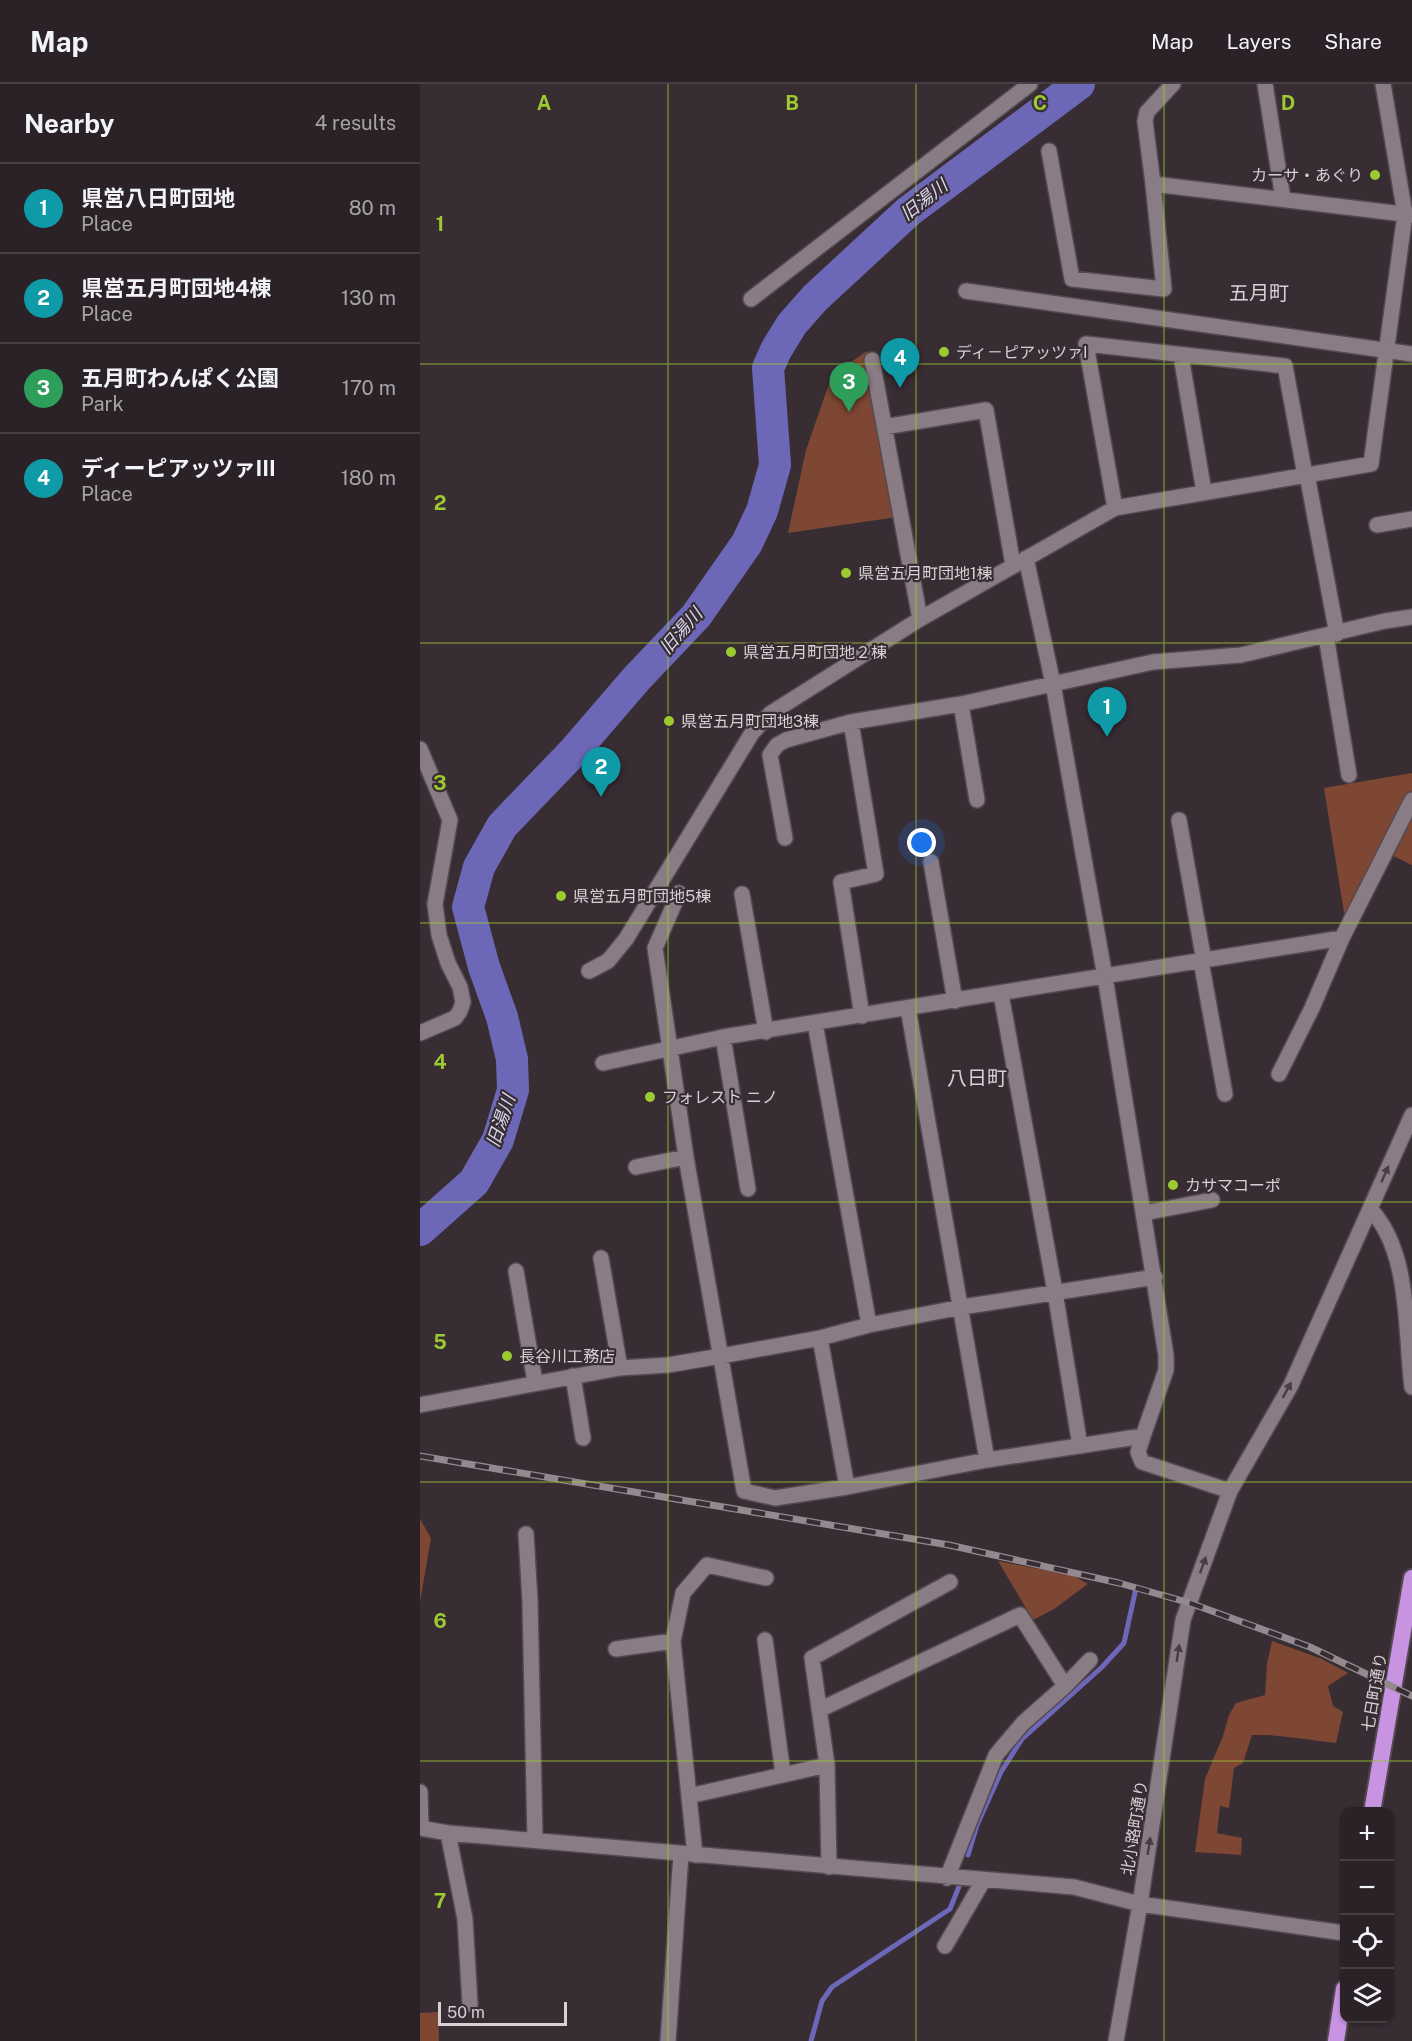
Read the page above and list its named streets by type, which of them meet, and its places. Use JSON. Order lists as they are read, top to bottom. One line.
{"streets":{"highway":["七日町通り"],"street":["北小路町通り"]},"one_way":["北小路町通り"],"districts":["五月町","八日町"],"water":["旧湯川"],"places":["カーサ・あぐり","ディ－ピアッツァI","県営五月町団地1棟","県営五月町団地２棟","県営五月町団地3棟","県営五月町団地5棟","フォレスト ニノ","カサマコーポ","長谷川工務店"],"scale_bar":"50 m","page":{"header":"Map","nav":["Map","Layers","Share"],"heading":["Nearby","4 results"],"list":[{"mark":"1","name":"県営八日町団地","note":"Place","value":"80 m"},{"mark":"2","name":"県営五月町団地4棟","note":"Place","value":"130 m"},{"mark":"3","name":"五月町わんぱく公園","note":"Park","value":"170 m"},{"mark":"4","name":"ディーピアッツァIII","note":"Place","value":"180 m"}],"pins":["4","3","1","2"],"map_buttons":["+","−"],"scale":"50 m"},"grid":{"columns":["A","B","C","D"],"rows":["1","2","3","4","5","6","7"]}}
